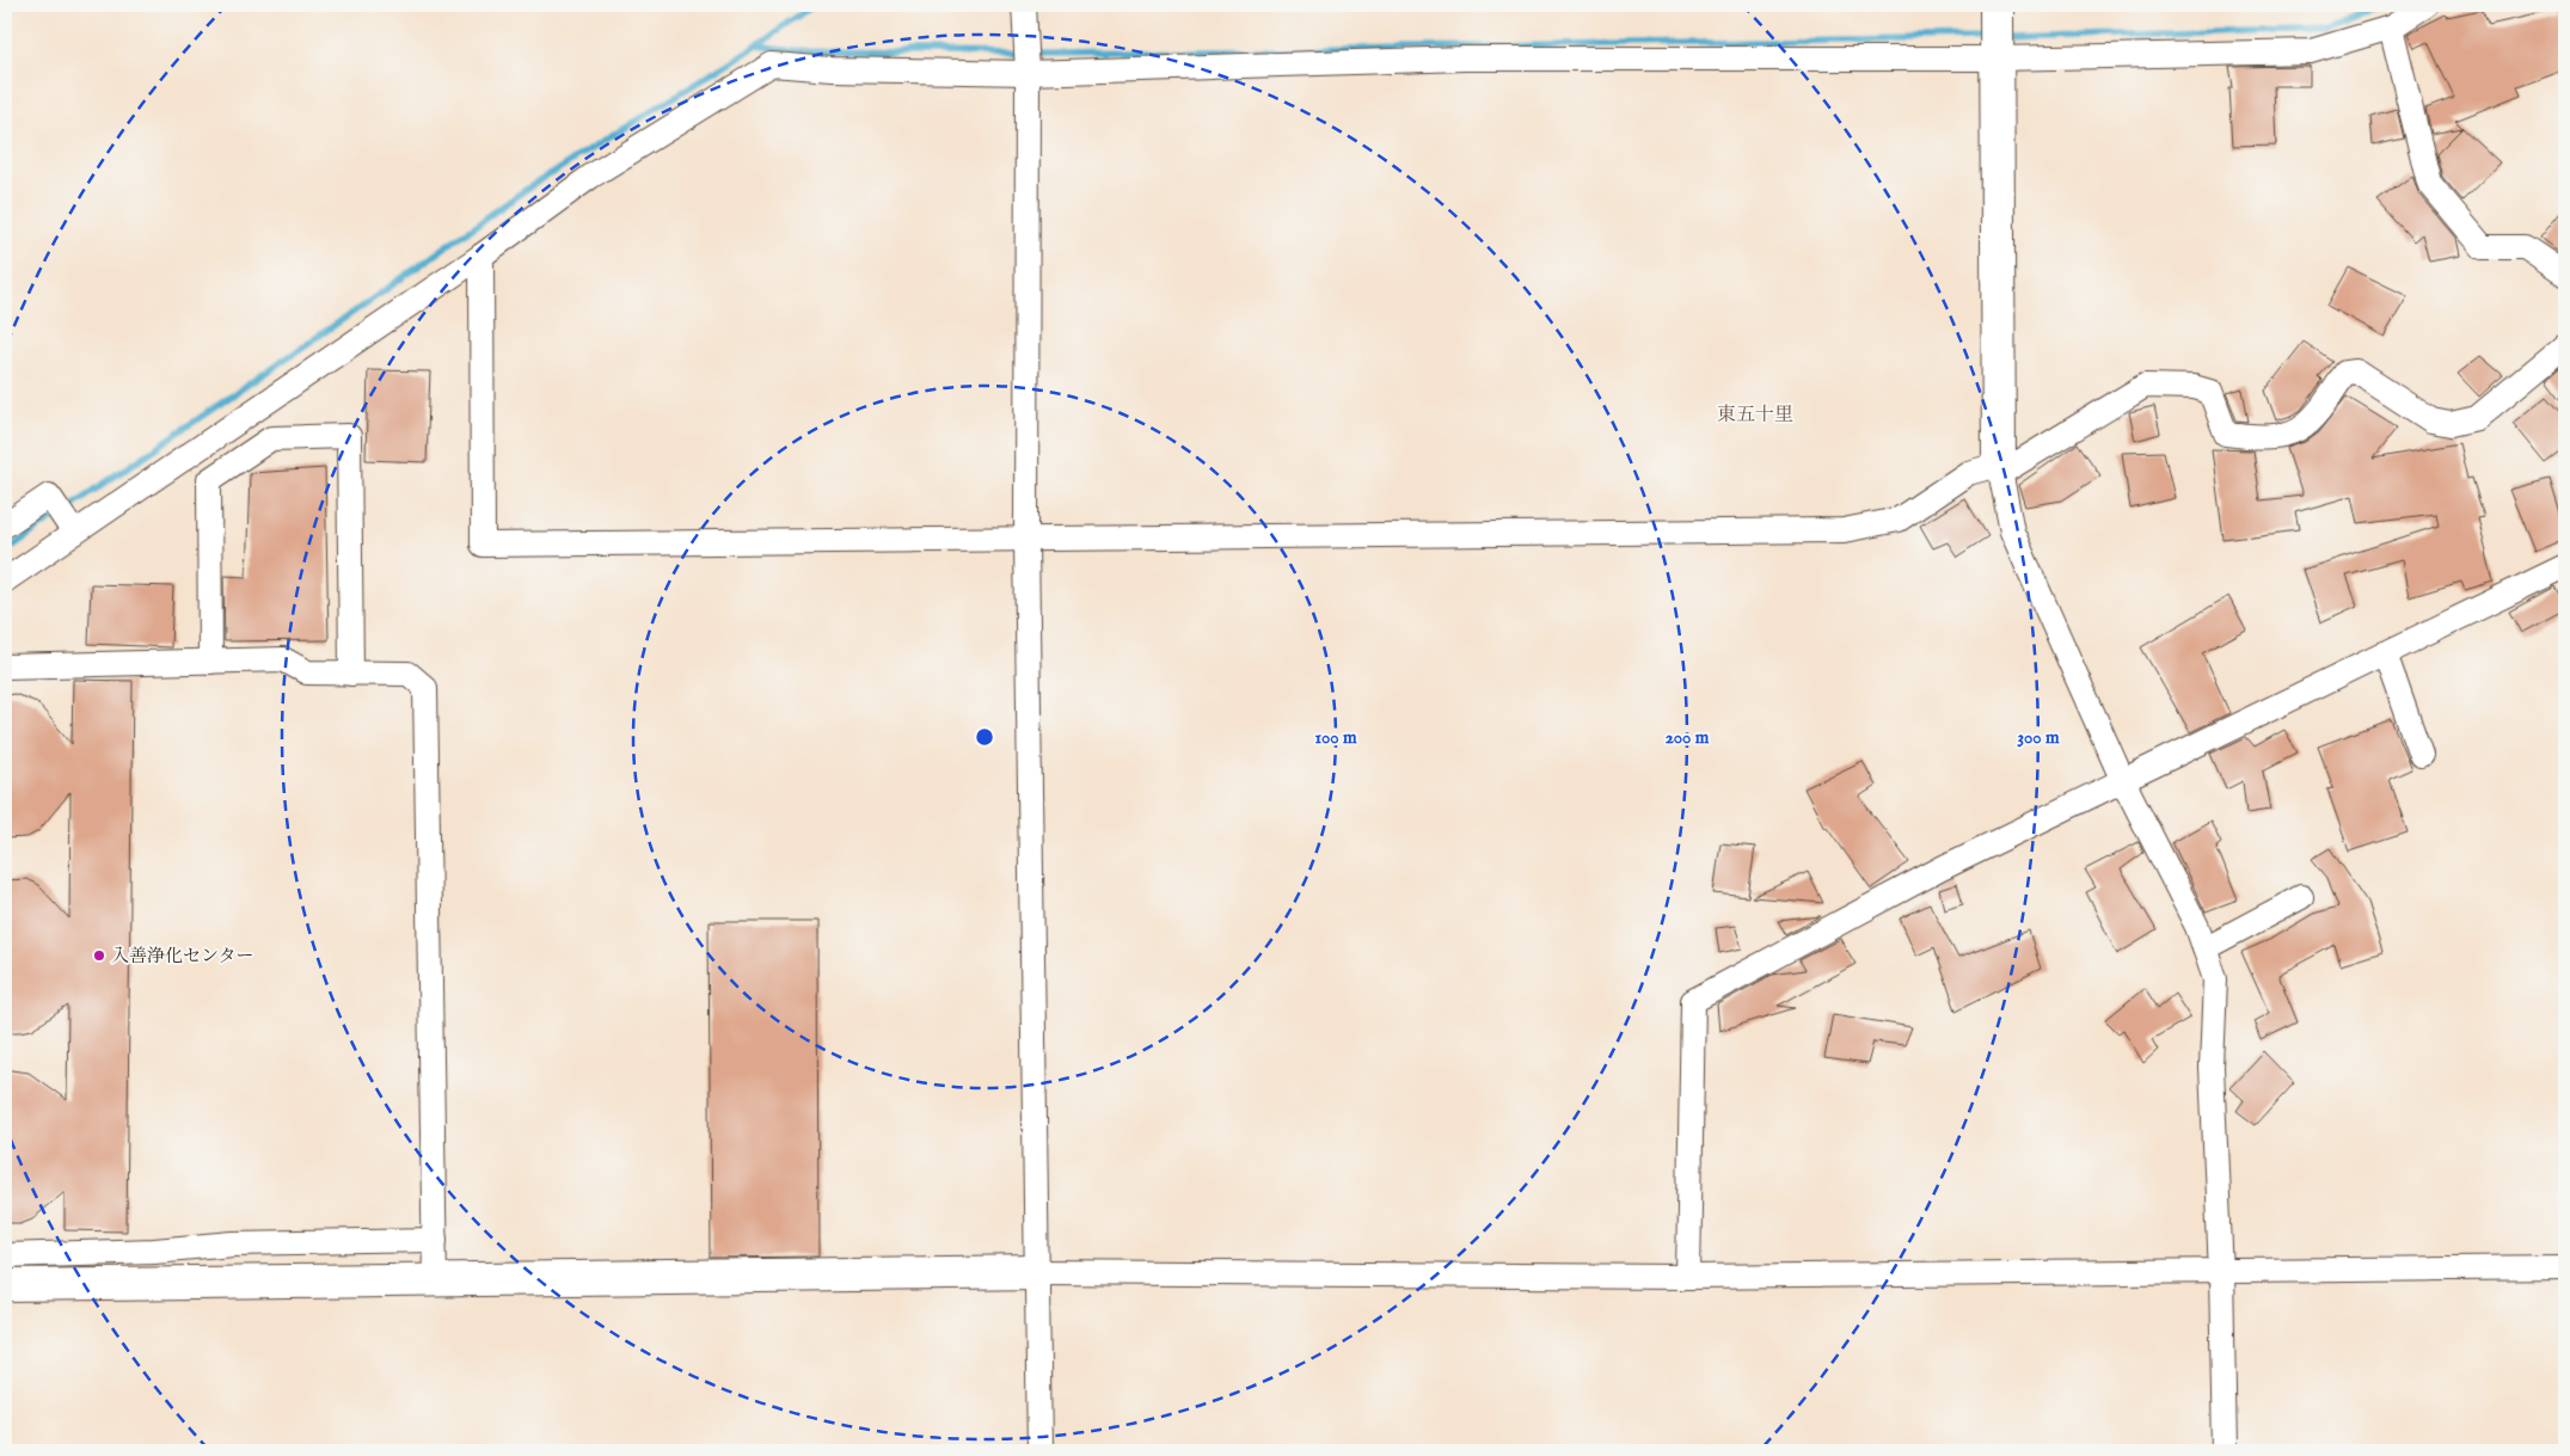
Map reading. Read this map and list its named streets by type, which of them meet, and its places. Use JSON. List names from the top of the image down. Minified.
{"districts":["東五十里"],"places":["入善浄化センター"],"rings":["100 m","200 m","300 m"]}
